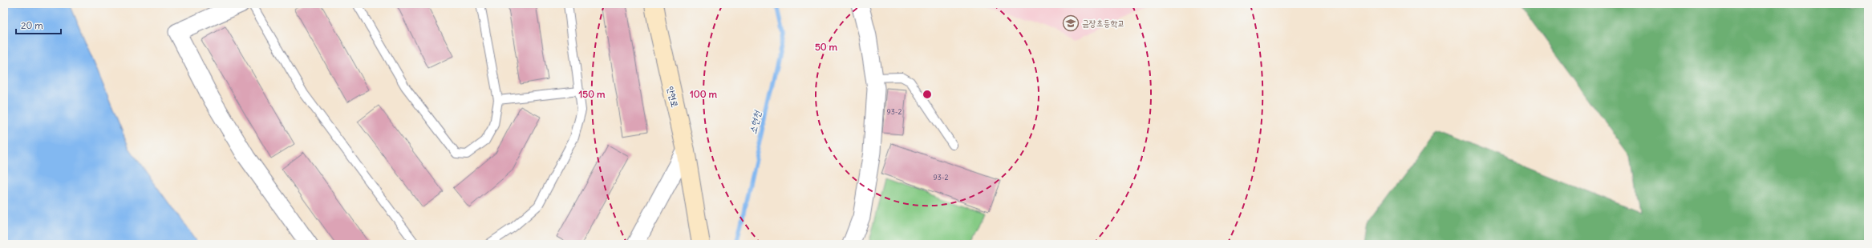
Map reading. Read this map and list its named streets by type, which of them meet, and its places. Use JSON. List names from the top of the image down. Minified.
{"streets":{"street":["안현로"]},"water":["소현천"],"places":{"school or university":["금장초등학교"]},"house_numbers":["93-2","93-2"],"scale_bar":"20 m","rings":["50 m","100 m","150 m"]}
